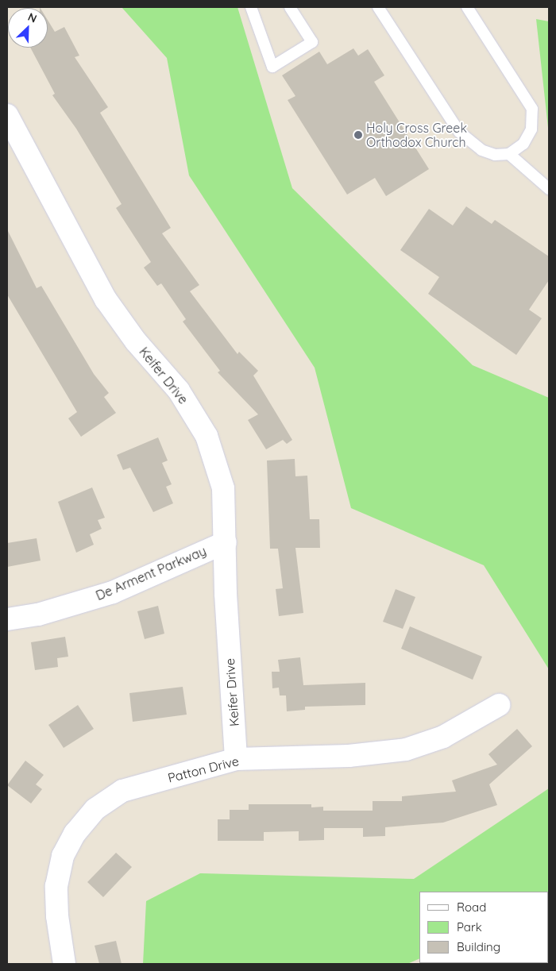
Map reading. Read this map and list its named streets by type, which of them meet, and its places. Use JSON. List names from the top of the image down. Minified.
{"streets":{"street":["Keifer Drive","De Arment Parkway","Patton Drive"]},"crossings":[["Keifer Drive","De Arment Parkway"],["Keifer Drive","Patton Drive"]],"places":["Holy Cross Greek Orthodox Church"],"legend":["Road","Park","Building"],"north":"top right"}
